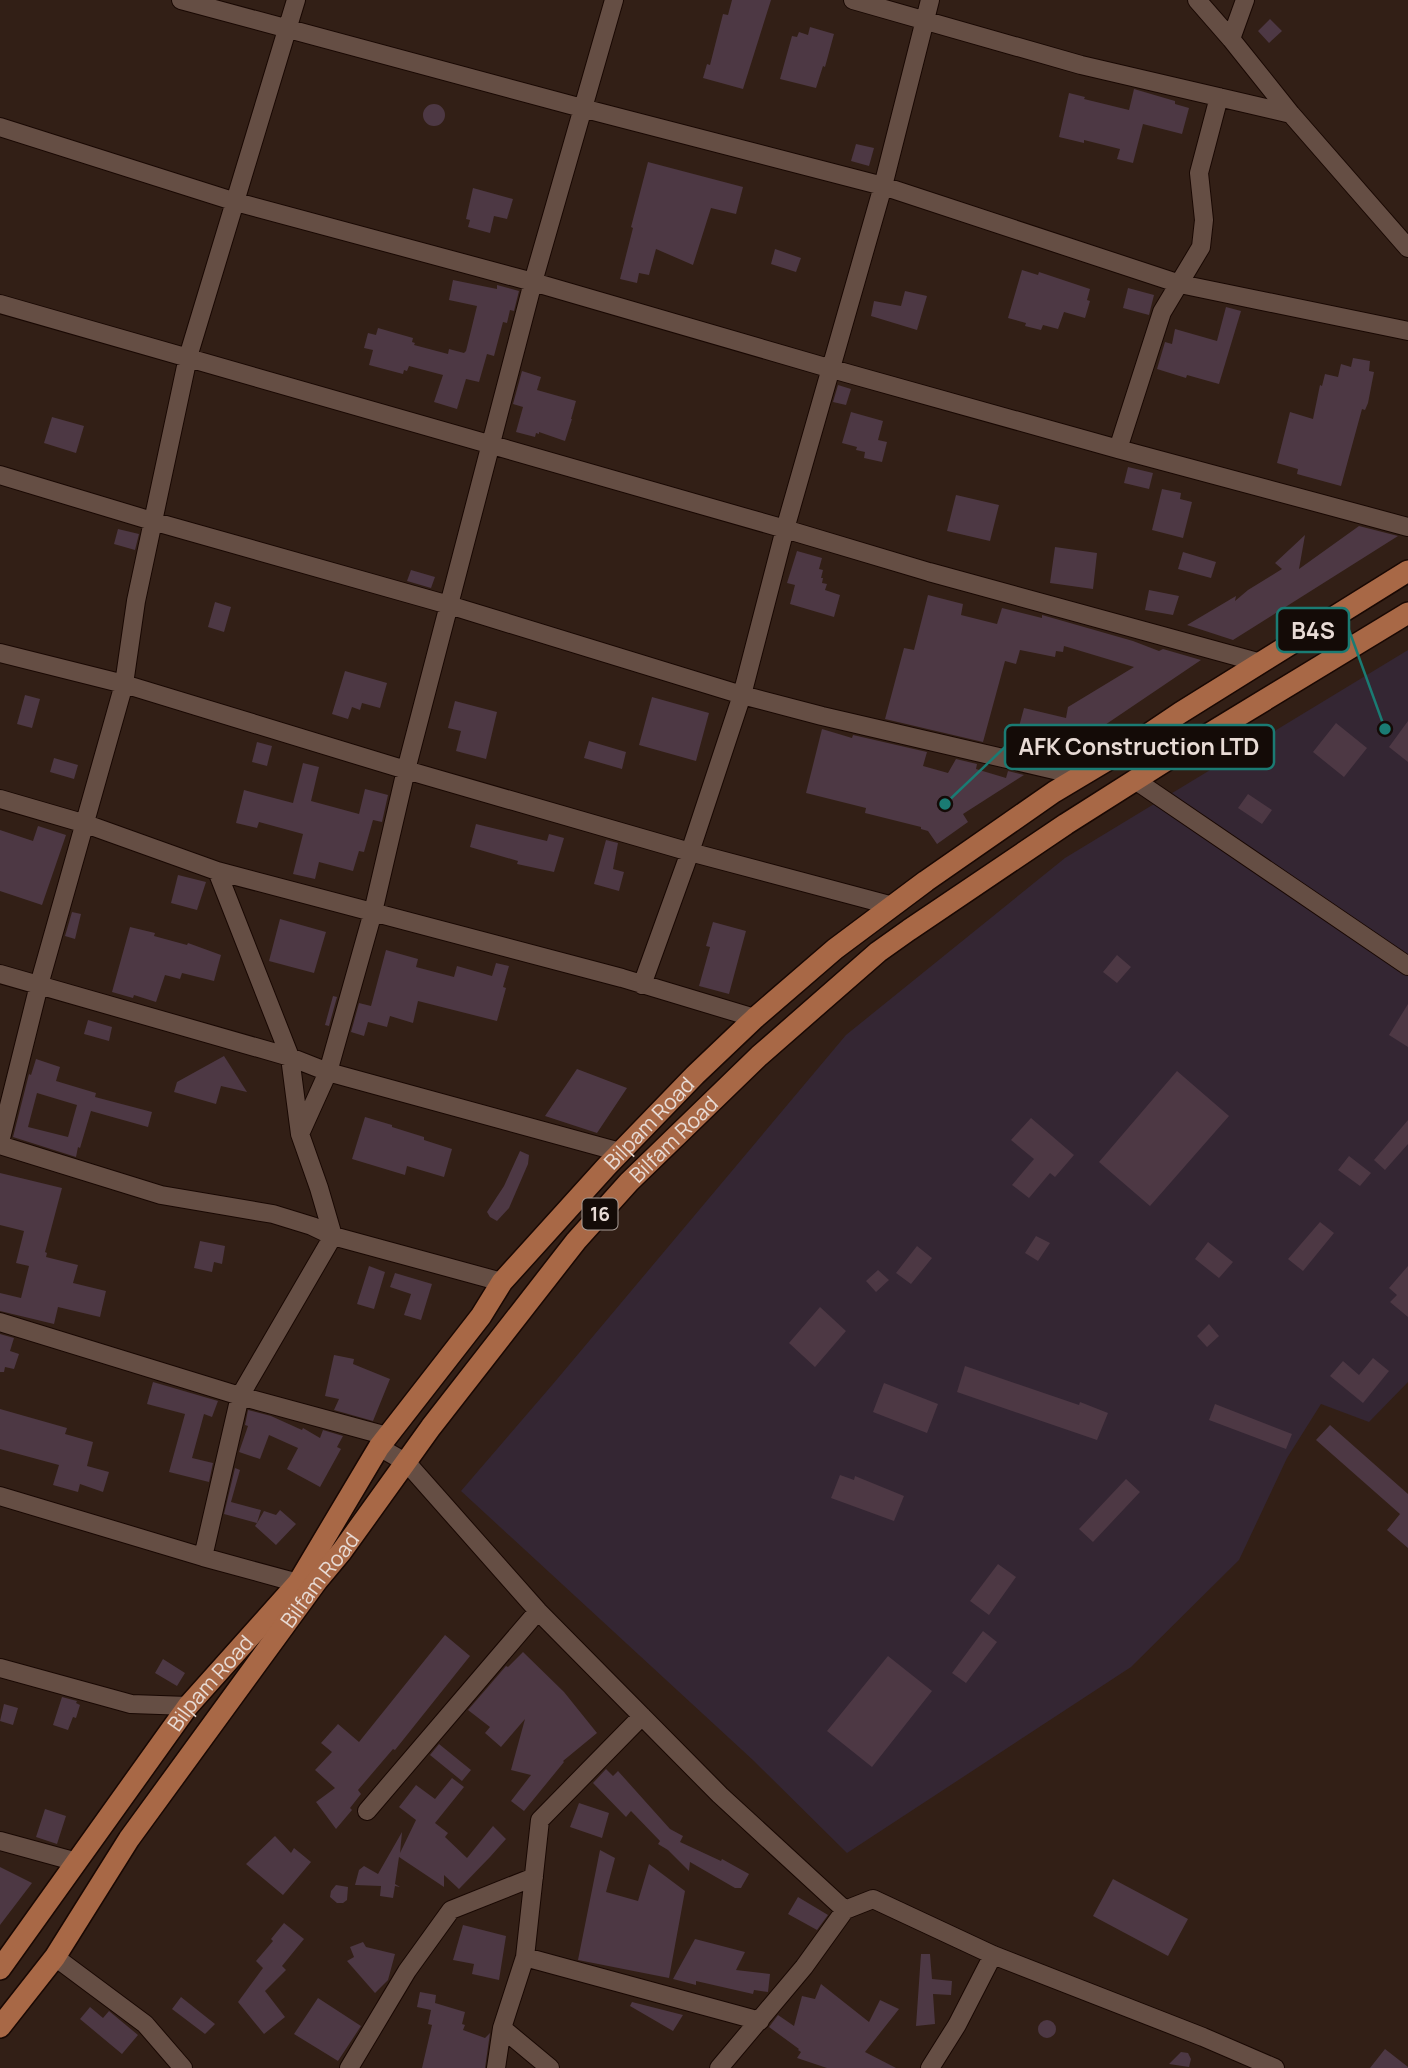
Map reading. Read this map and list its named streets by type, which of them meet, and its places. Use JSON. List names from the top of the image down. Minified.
{"streets":{"main road":["Bilpam Road","Bilfam Road","16"]},"crossings":[["Bilpam Road","Bilfam Road"]],"places":["B4S","AFK Construction LTD"]}
